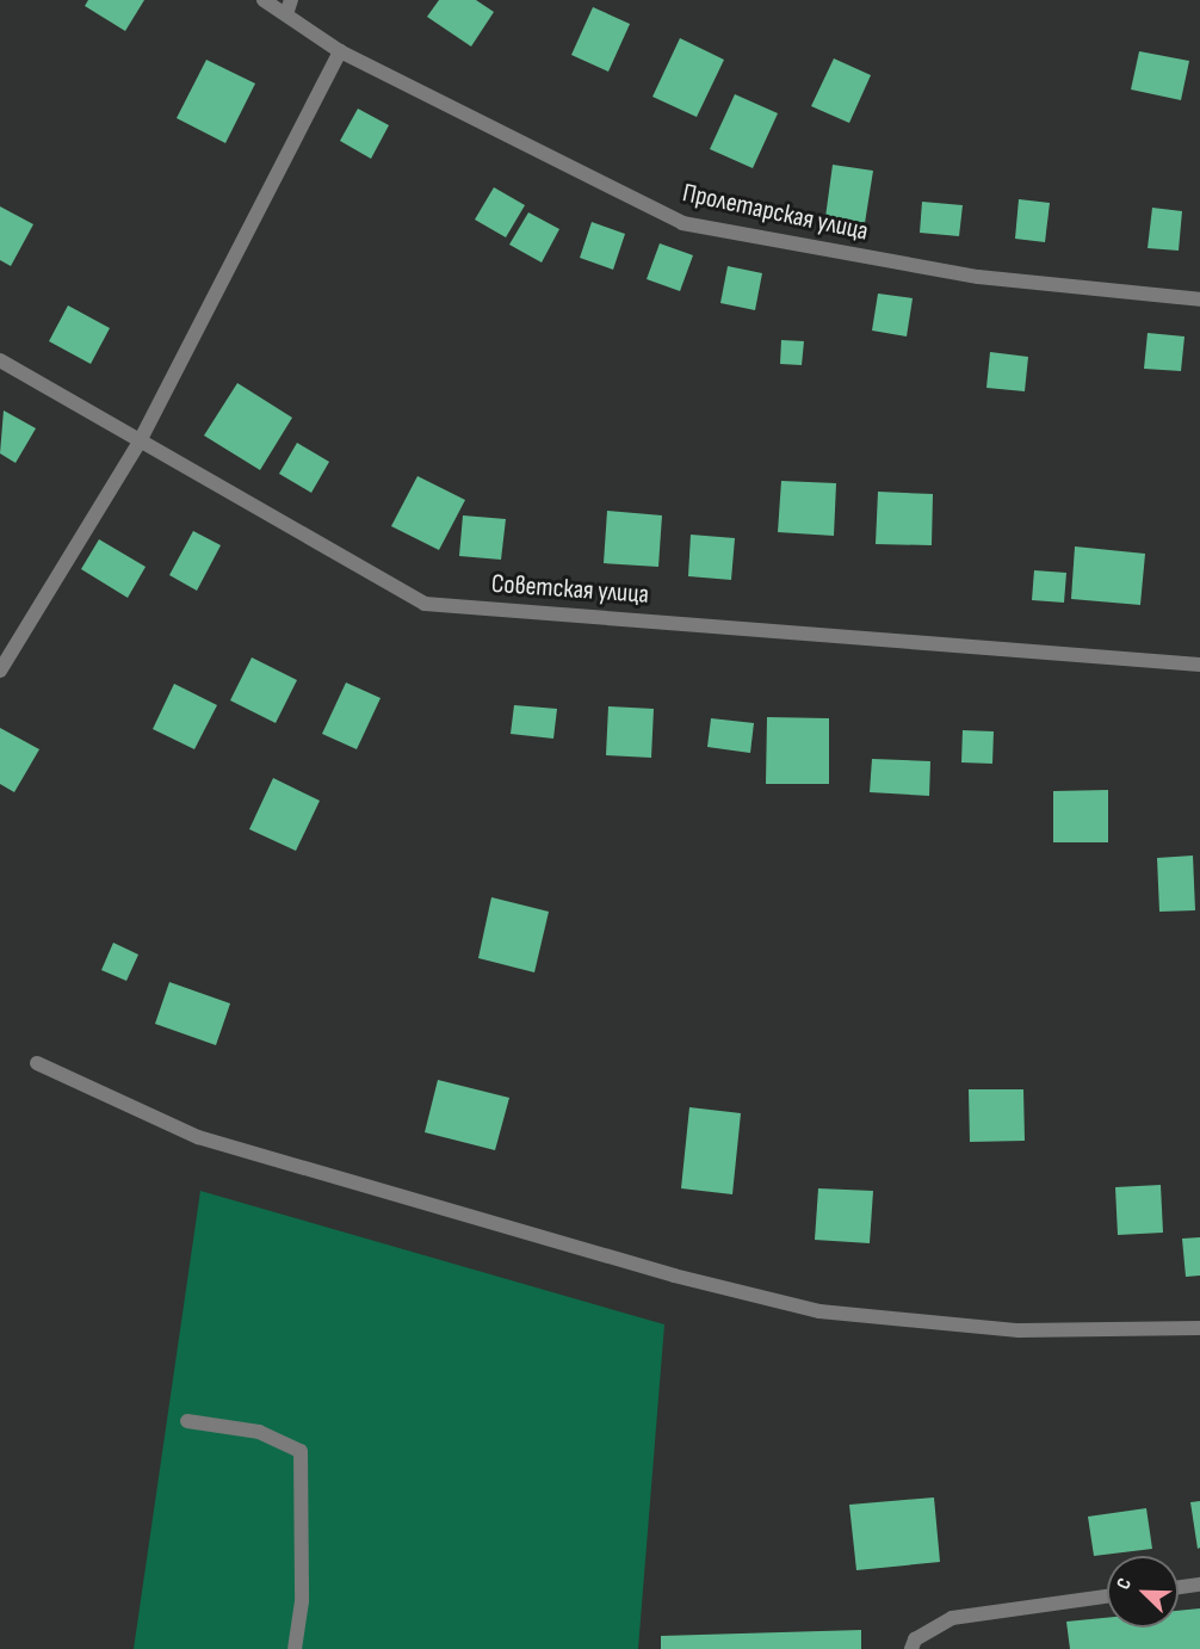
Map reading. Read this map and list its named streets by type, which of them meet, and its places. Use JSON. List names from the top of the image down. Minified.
{"streets":{"street":["Пролетарская улица","Советская улица"]},"north":"top left"}
